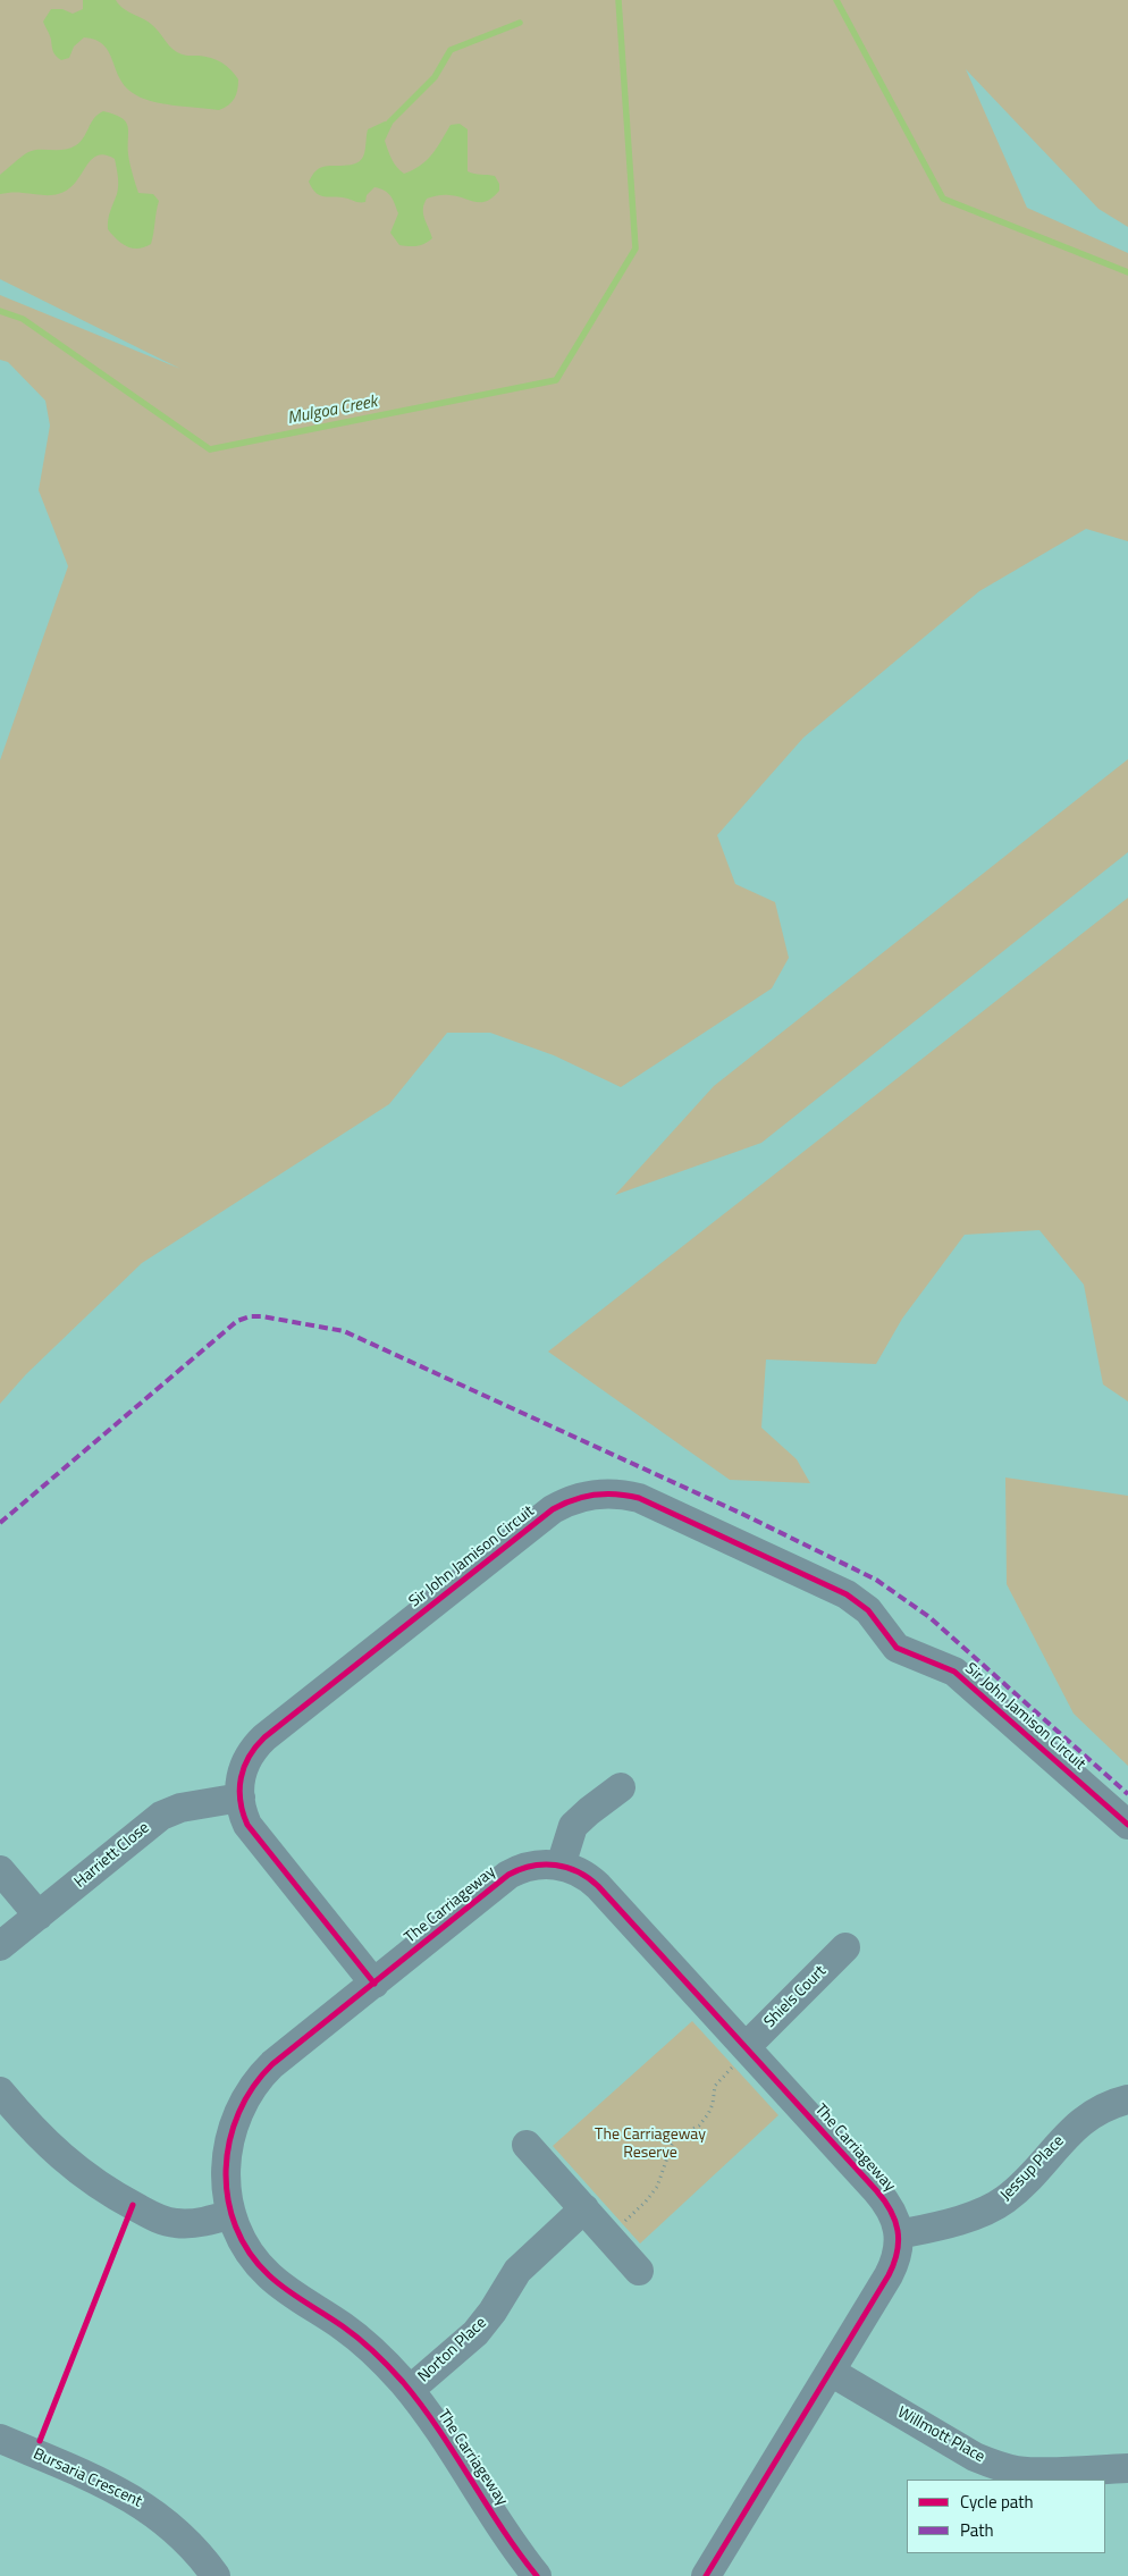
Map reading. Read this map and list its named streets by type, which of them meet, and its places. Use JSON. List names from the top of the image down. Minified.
{"streets":{"street":["Sir John Jamison Circuit","Harriett Close","The Carriageway","Shiels Court","Jessup Place","Norton Place","Willmott Place","Bursaria Crescent"]},"crossings":[["Sir John Jamison Circuit","Harriett Close"],["Sir John Jamison Circuit","The Carriageway"],["The Carriageway","Shiels Court"],["The Carriageway","Jessup Place"],["The Carriageway","Norton Place"],["The Carriageway","Willmott Place"]],"water":["Mulgoa Creek"],"parks":["The Carriageway Reserve"],"legend":["Cycle path","Path"]}
